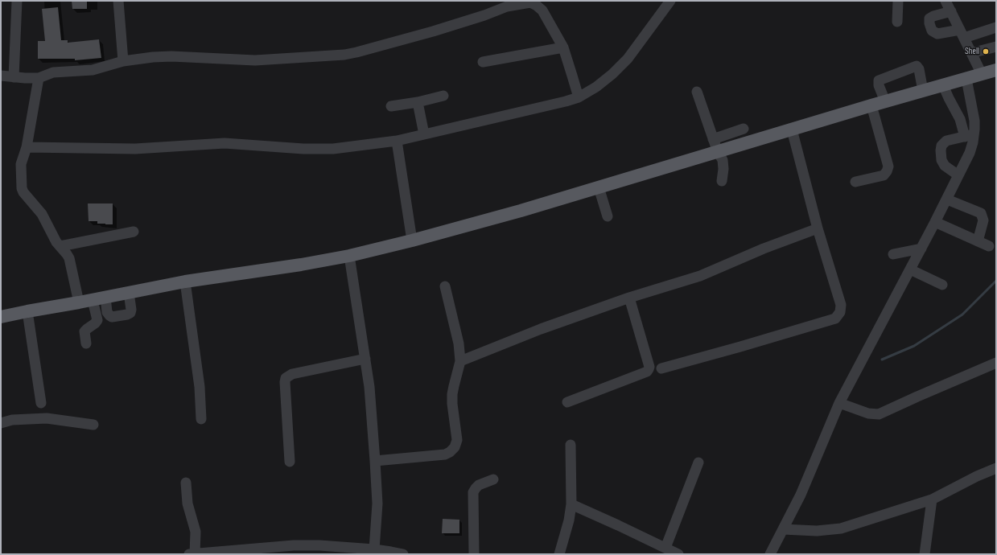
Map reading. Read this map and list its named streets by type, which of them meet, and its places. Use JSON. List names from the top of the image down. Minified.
{"places":["Shell"]}
